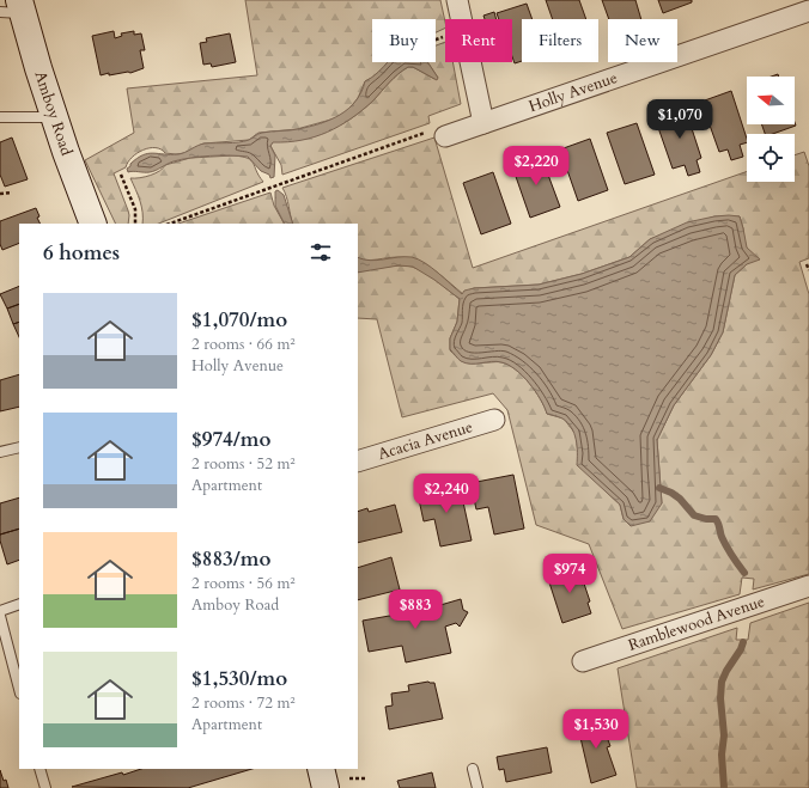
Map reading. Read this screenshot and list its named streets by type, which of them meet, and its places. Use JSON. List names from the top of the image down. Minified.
{"streets":{"main road":["Amboy Road"],"street":["Holly Avenue","Acacia Avenue","Ramblewood Avenue"]},"north":"left","page":{"chip":["Buy","Rent","Filters","New"],"price":["$1,070","$2,220","$2,240","$974","$883","$1,530"],"heading":"6 homes","list":[{"name":"$1,070/mo","note":"2 rooms · 66 m² · Holly Avenue"},{"name":"$974/mo","note":"2 rooms · 52 m² · Apartment"},{"name":"$883/mo","note":"2 rooms · 56 m² · Amboy Road"},{"name":"$1,530/mo","note":"2 rooms · 72 m² · Apartment"}]}}
